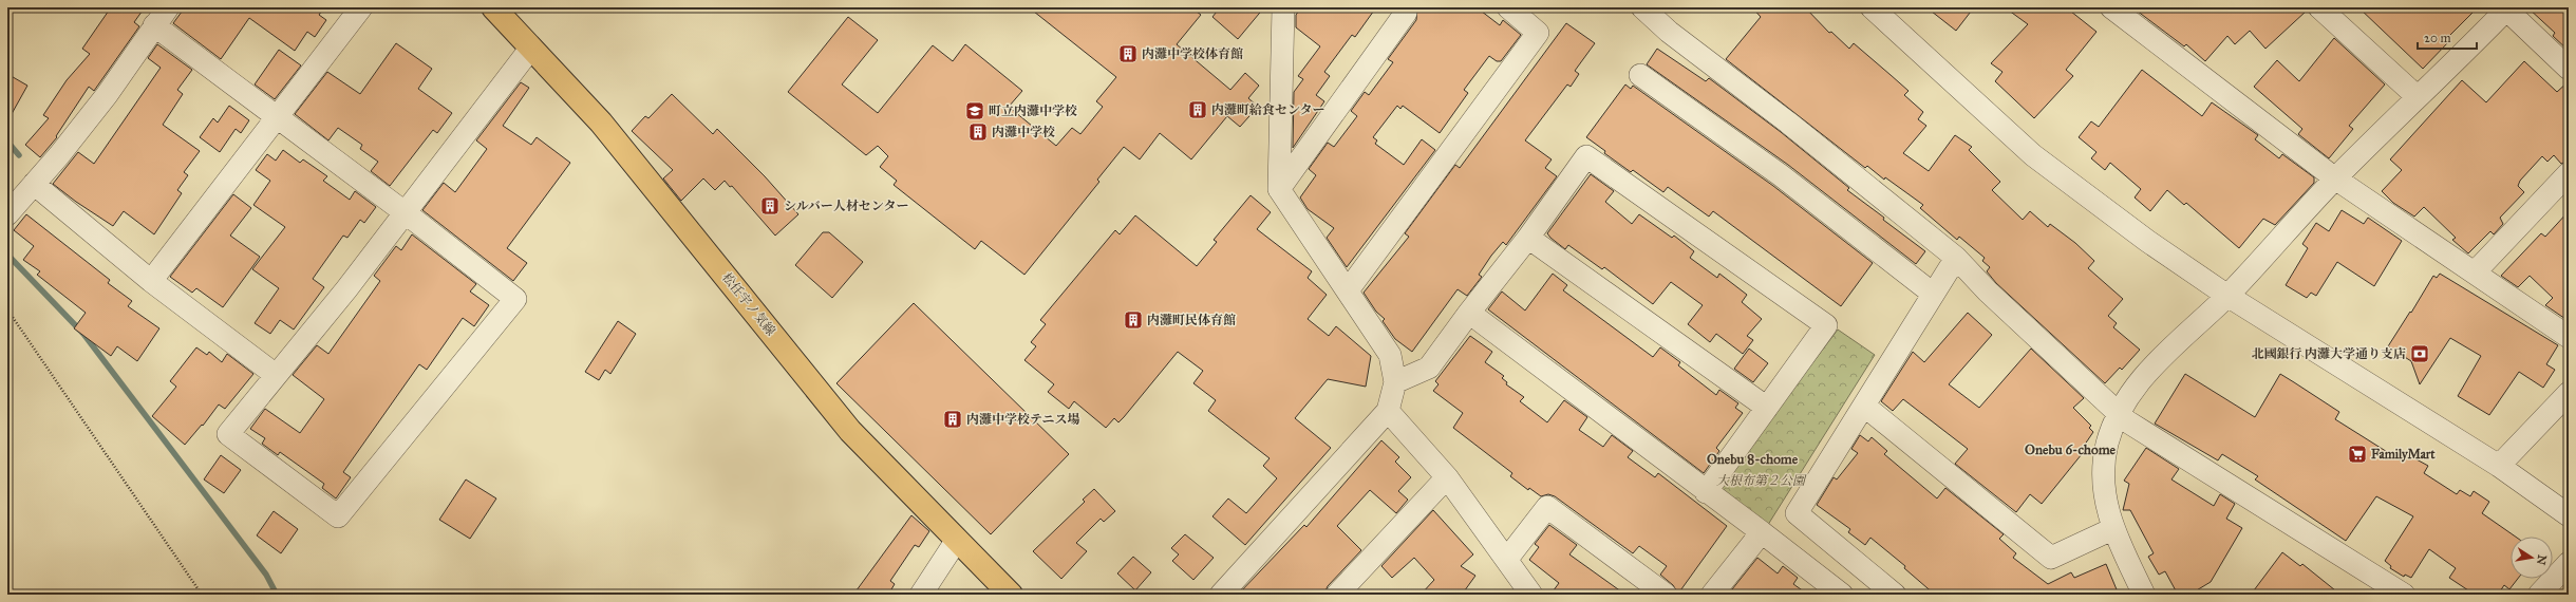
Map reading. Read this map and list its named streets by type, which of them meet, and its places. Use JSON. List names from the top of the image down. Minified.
{"streets":{"main road":["松任宇ノ気線"]},"districts":["Onebu 6-chome","Onebu 8-chome"],"parks":["大根布第２公園"],"places":{"building":["内灘中学校体育館","内灘町給食センター","内灘中学校","シルバー人材センター","内灘町民体育館","内灘中学校テニス場"],"school or university":["町立内灘中学校"],"bank":["北國銀行 内灘大学通り支店"],"supermarket":["FamilyMart"]},"scale_bar":"20 m","north":"right"}
